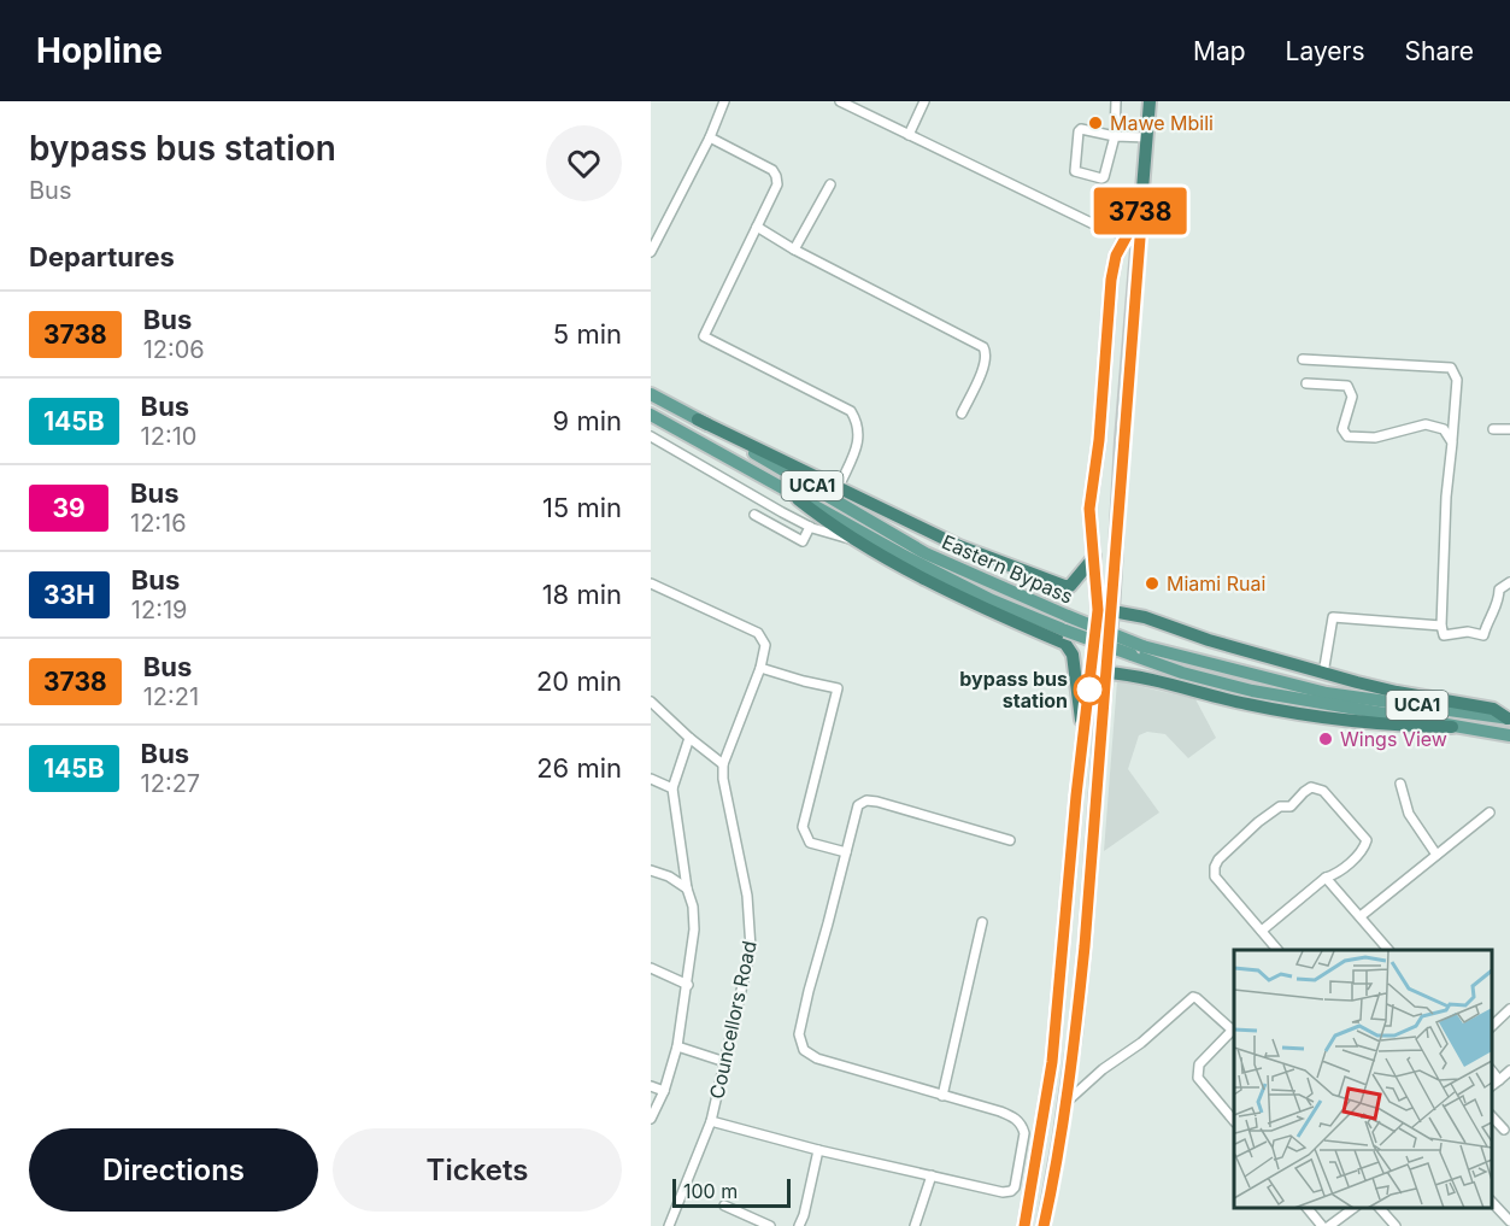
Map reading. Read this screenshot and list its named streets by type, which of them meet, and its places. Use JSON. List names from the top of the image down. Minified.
{"streets":{"main road":["UCA1","Eastern Bypass"],"street":["Councellors Road"]},"places":["Mawe Mbili","Miami Ruai","bypass bus station","Wings View"],"lines":["bus line 3738"],"scale_bar":"100 m","page":{"header":"Hopline","nav":["Map","Layers","Share"],"heading":[["bypass bus station","Bus"],"Departures"],"on_map":"3738","list":[{"mark":"3738","name":"Bus","note":"12:06","value":"5 min"},{"mark":"145B","name":"Bus","note":"12:10","value":"9 min"},{"mark":"39","name":"Bus","note":"12:16","value":"15 min"},{"mark":"33H","name":"Bus","note":"12:19","value":"18 min"},{"mark":"3738","name":"Bus","note":"12:21","value":"20 min"},{"mark":"145B","name":"Bus","note":"12:27","value":"26 min"}],"buttons":["Directions","Tickets"],"scale":"100 m"}}
